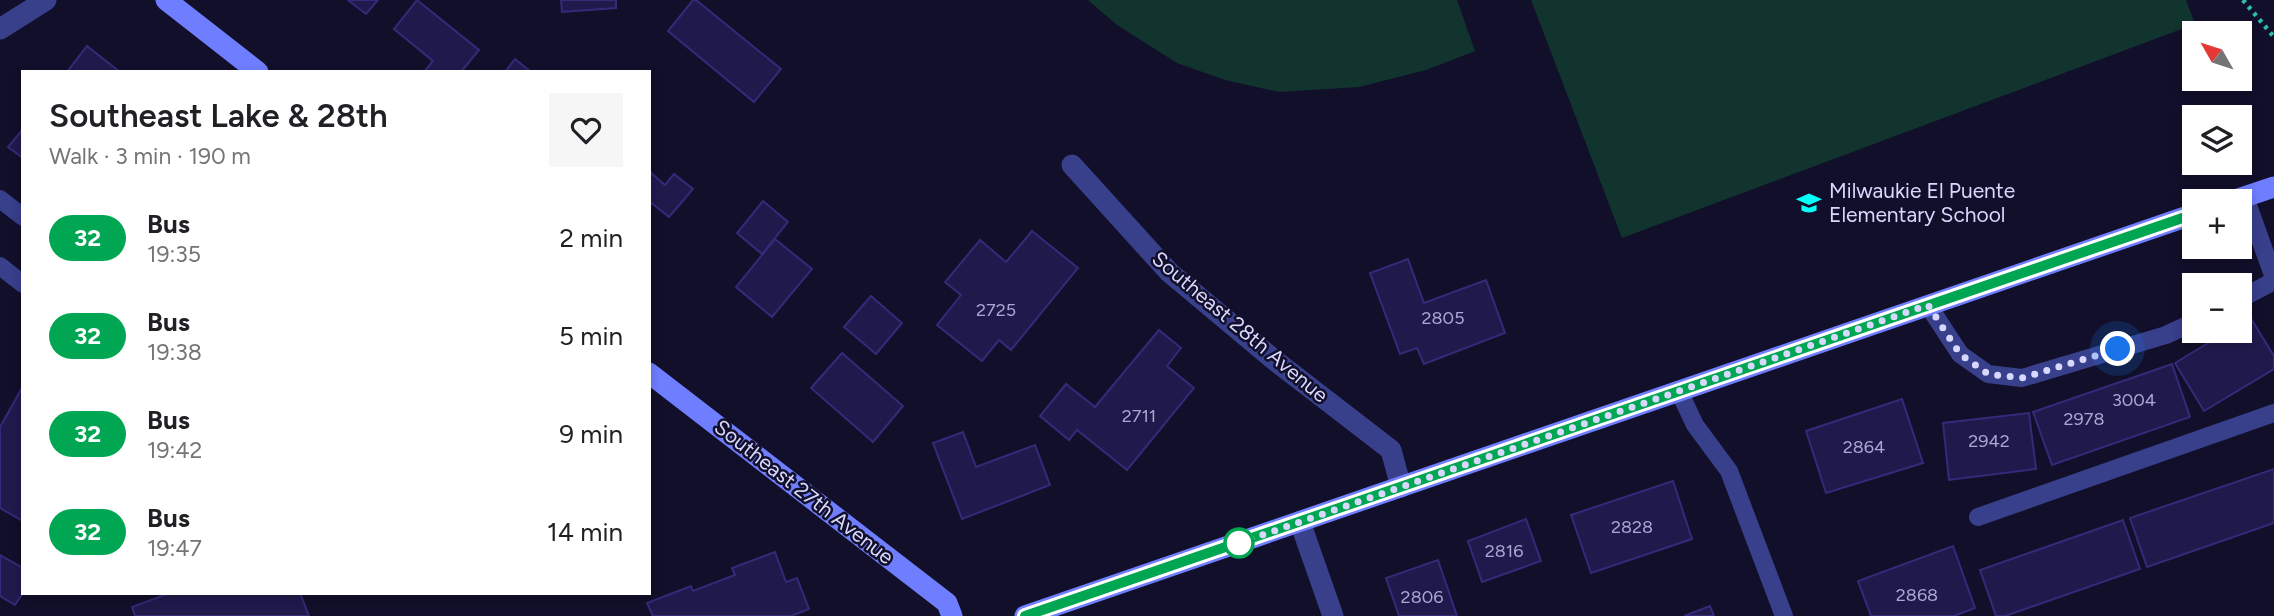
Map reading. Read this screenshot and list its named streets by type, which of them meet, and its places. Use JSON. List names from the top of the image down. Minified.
{"streets":{"street":["Southeast 28th Avenue","Southeast 27th Avenue"]},"places":{"school or university":["Milwaukie El Puente Elementary School"]},"lines":["bus line 32"],"house_numbers":["2725","2805","3004","2711","2978","2942","2864","2828","2816","2868","2806"],"north":"top left","page":{"map_buttons":["+","−"],"heading":["Southeast Lake & 28th","Walk · 3 min · 190 m"],"list":[{"mark":"32","name":"Bus","note":"19:35","value":"2 min"},{"mark":"32","name":"Bus","note":"19:38","value":"5 min"},{"mark":"32","name":"Bus","note":"19:42","value":"9 min"},{"mark":"32","name":"Bus","note":"19:47","value":"14 min"}]}}
